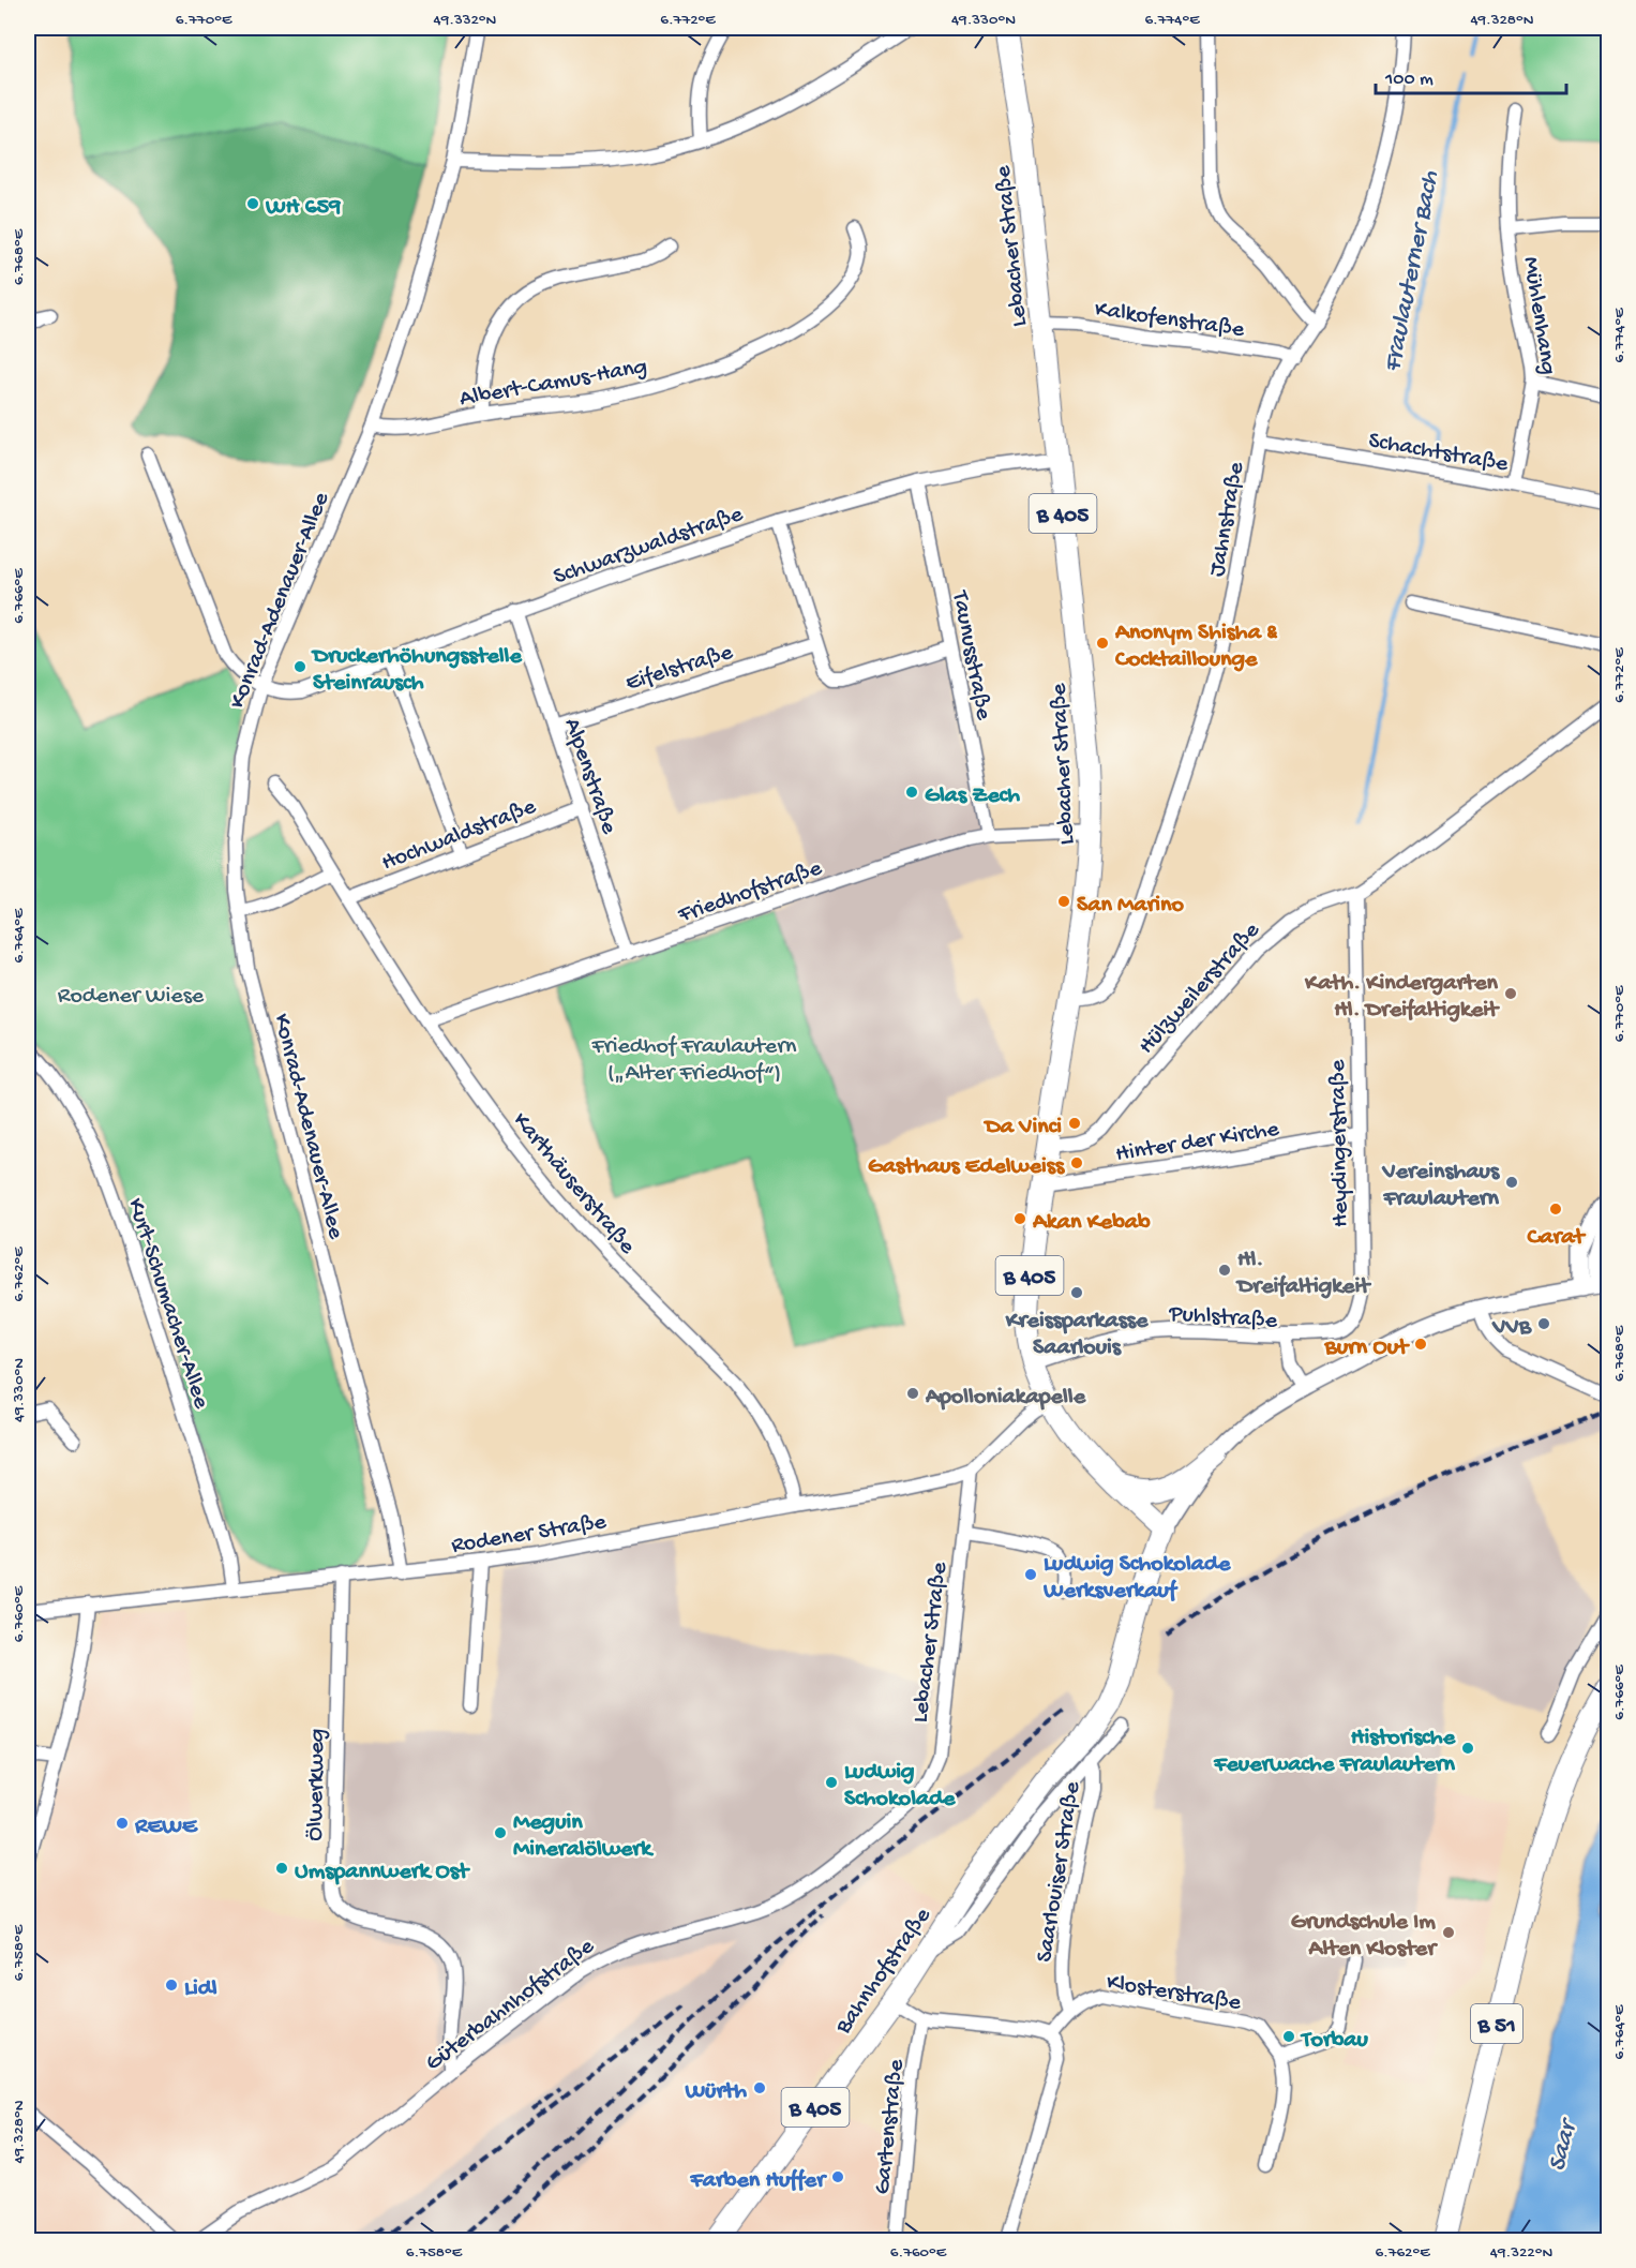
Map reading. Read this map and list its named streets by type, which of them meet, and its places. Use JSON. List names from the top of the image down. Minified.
{"streets":{"main road":["Lebacher Straße","B 405","Bahnhofstraße","B 51"],"street":["Mühlenhang","Kalkofenstraße","Albert-Camus-Hang","Schachtstraße","Jahnstraße","Schwarzwaldstraße","Konrad-Adenauer-Allee","Taunusstraße","Eifelstraße","Alpenstraße","Hochwaldstraße","Friedhofstraße","Hülzweilerstraße","Hinter der Kirche","Heydingerstraße","Karthäuserstraße","Kurt-Schumacher-Allee","Puhlstraße","Rodener Straße","Ölwerkweg","Saarlouiser Straße","Klosterstraße","Güterbahnhofstraße","Gartenstraße"]},"crossings":[["Lebacher Straße","Kalkofenstraße"],["Lebacher Straße","B 405"],["Lebacher Straße","Jahnstraße"],["Lebacher Straße","Schwarzwaldstraße"],["Lebacher Straße","Friedhofstraße"],["Lebacher Straße","Hülzweilerstraße"],["Lebacher Straße","Hinter der Kirche"],["Lebacher Straße","Puhlstraße"],["Lebacher Straße","Rodener Straße"],["Lebacher Straße","Güterbahnhofstraße"],["Mühlenhang","Schachtstraße"],["Kalkofenstraße","Jahnstraße"],["Albert-Camus-Hang","Konrad-Adenauer-Allee"],["Schachtstraße","Jahnstraße"],["B 405","Bahnhofstraße"],["Schwarzwaldstraße","Konrad-Adenauer-Allee"],["Schwarzwaldstraße","Taunusstraße"],["Schwarzwaldstraße","Alpenstraße"],["Konrad-Adenauer-Allee","Rodener Straße"],["Taunusstraße","Friedhofstraße"],["Eifelstraße","Alpenstraße"],["Alpenstraße","Hochwaldstraße"],["Alpenstraße","Friedhofstraße"],["Hochwaldstraße","Karthäuserstraße"],["Friedhofstraße","Karthäuserstraße"],["Hülzweilerstraße","Heydingerstraße"],["Hinter der Kirche","Heydingerstraße"],["Heydingerstraße","Puhlstraße"],["Karthäuserstraße","Rodener Straße"],["Kurt-Schumacher-Allee","Rodener Straße"],["Rodener Straße","Ölwerkweg"],["Ölwerkweg","Güterbahnhofstraße"],["Saarlouiser Straße","Bahnhofstraße"],["Saarlouiser Straße","Klosterstraße"]],"water":["Fraulauterner Bach","Saar"],"parks":["Rodener Wiese","Friedhof Fraulautern („Alter Friedhof“)"],"places":["WH 659","Anonym Shisha & Cocktaillounge","Druckerhöhungsstelle Steinrausch","Glas Zech","San Marino","Kath. Kindergarten Hl. Dreifaltigkeit","Da Vinci","Gasthaus Edelweiss","Vereinshaus Fraulautern","Carat","Akan Kebab","Hl. Dreifaltigkeit","Kreissparkasse Saarlouis","VVB","Burn Out","Apolloniakapelle","Ludwig Schokolade Werksverkauf","Historische Feuerwache Fraulautern","Ludwig Schokolade","REWE","Meguin Mineralölwerk","Umspannwerk Ost","Grundschule Im Alten Kloster","Lidl","Torbau","Würth","Farben Huffer"],"scale_bar":"100 m","coordinates":["6.770°E","49.332°N","6.772°E","49.330°N","6.774°E","49.328°N","6.768°E","6.766°E","6.764°E","6.762°E","6.760°E","6.758°E","49.322°N"]}
